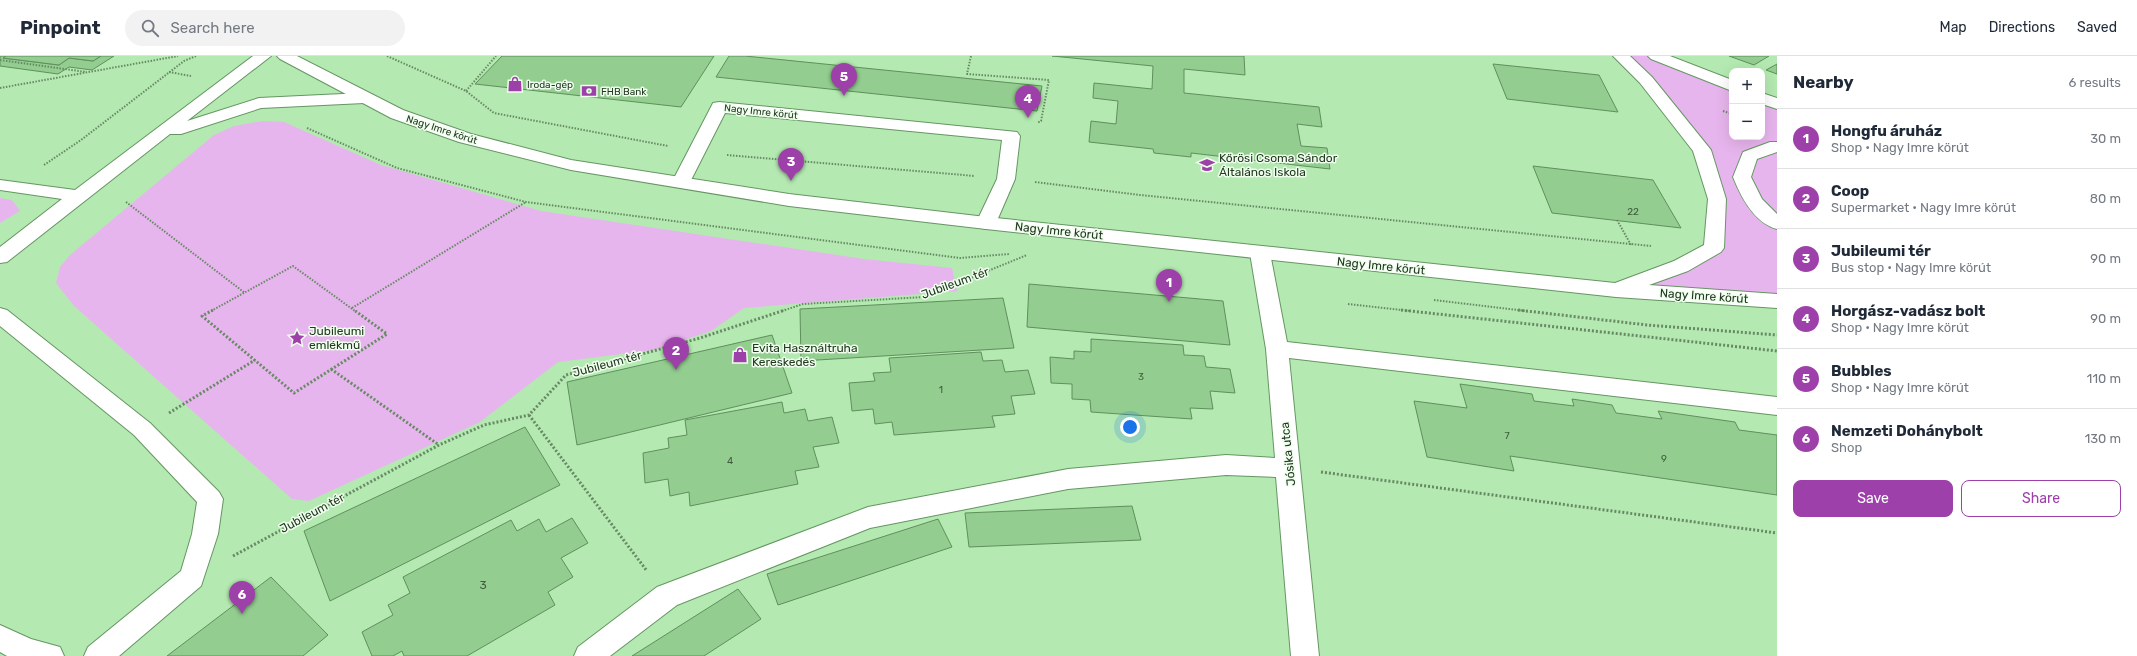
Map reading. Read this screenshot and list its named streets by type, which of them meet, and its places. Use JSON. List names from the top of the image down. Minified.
{"streets":{"street":["Nagy Imre körút","Jósika utca"],"path":["Jubileum tér"]},"crossings":[["Nagy Imre körút","Jósika utca"]],"places":{"shop":["Iroda-gép","Evita Használtruha Kereskedés"],"bank":["FHB Bank"],"school or university":["Kőrösi Csoma Sándor Általános Iskola"],"place":["Jubileumi emlékmű"]},"house_numbers":["22","3","1","7","9","4","3"],"page":{"header":"Pinpoint","search":"Search here","nav":["Map","Directions","Saved"],"heading":["Nearby","6 results"],"pins":["5","4","3","1","2","6"],"map_buttons":["+","−"],"list":[{"mark":"1","name":"Hongfu áruház","note":"Shop · Nagy Imre körút","value":"30 m"},{"mark":"2","name":"Coop","note":"Supermarket · Nagy Imre körút","value":"80 m"},{"mark":"3","name":"Jubileumi tér","note":"Bus stop · Nagy Imre körút","value":"90 m"},{"mark":"4","name":"Horgász-vadász bolt","note":"Shop · Nagy Imre körút","value":"90 m"},{"mark":"5","name":"Bubbles","note":"Shop · Nagy Imre körút","value":"110 m"},{"mark":"6","name":"Nemzeti Dohánybolt","note":"Shop","value":"130 m"}],"buttons":["Save","Share"]}}
